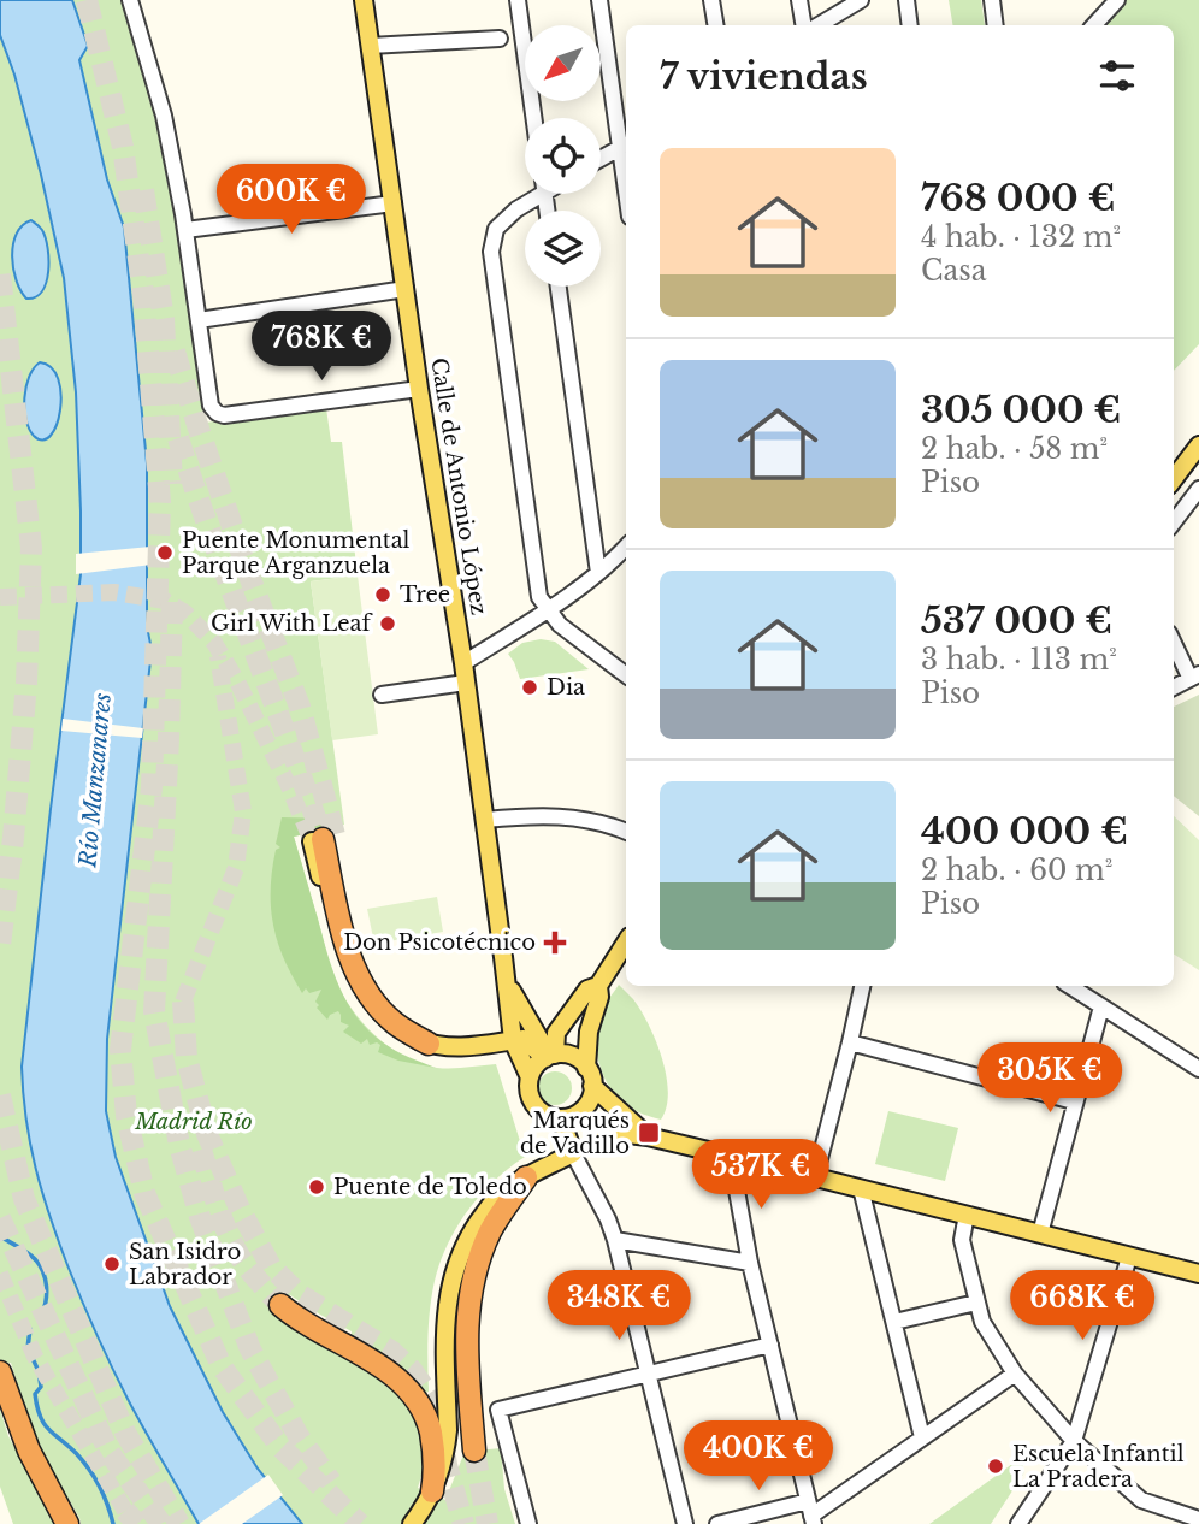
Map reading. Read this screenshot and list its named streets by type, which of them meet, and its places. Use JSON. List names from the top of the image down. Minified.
{"streets":{"main road":["Calle de Antonio López"]},"water":["Río Manzanares"],"parks":["Madrid Río"],"places":{"other":["Puente Monumental Parque Arganzuela","Tree","Girl With Leaf","Dia","Puente de Toledo","San Isidro Labrador","Escuela Infantil La Pradera"],"health":["Don Psicotécnico"],"transit":["Marqués de Vadillo"]},"north":"bottom left","page":{"heading":"7 viviendas","list":[{"name":"768 000 €","note":"4 hab. · 132 m² · Casa"},{"name":"305 000 €","note":"2 hab. · 58 m² · Piso"},{"name":"537 000 €","note":"3 hab. · 113 m² · Piso"},{"name":"400 000 €","note":"2 hab. · 60 m² · Piso"}],"price":["600K €","768K €","305K €","537K €","348K €","668K €","400K €"]}}
